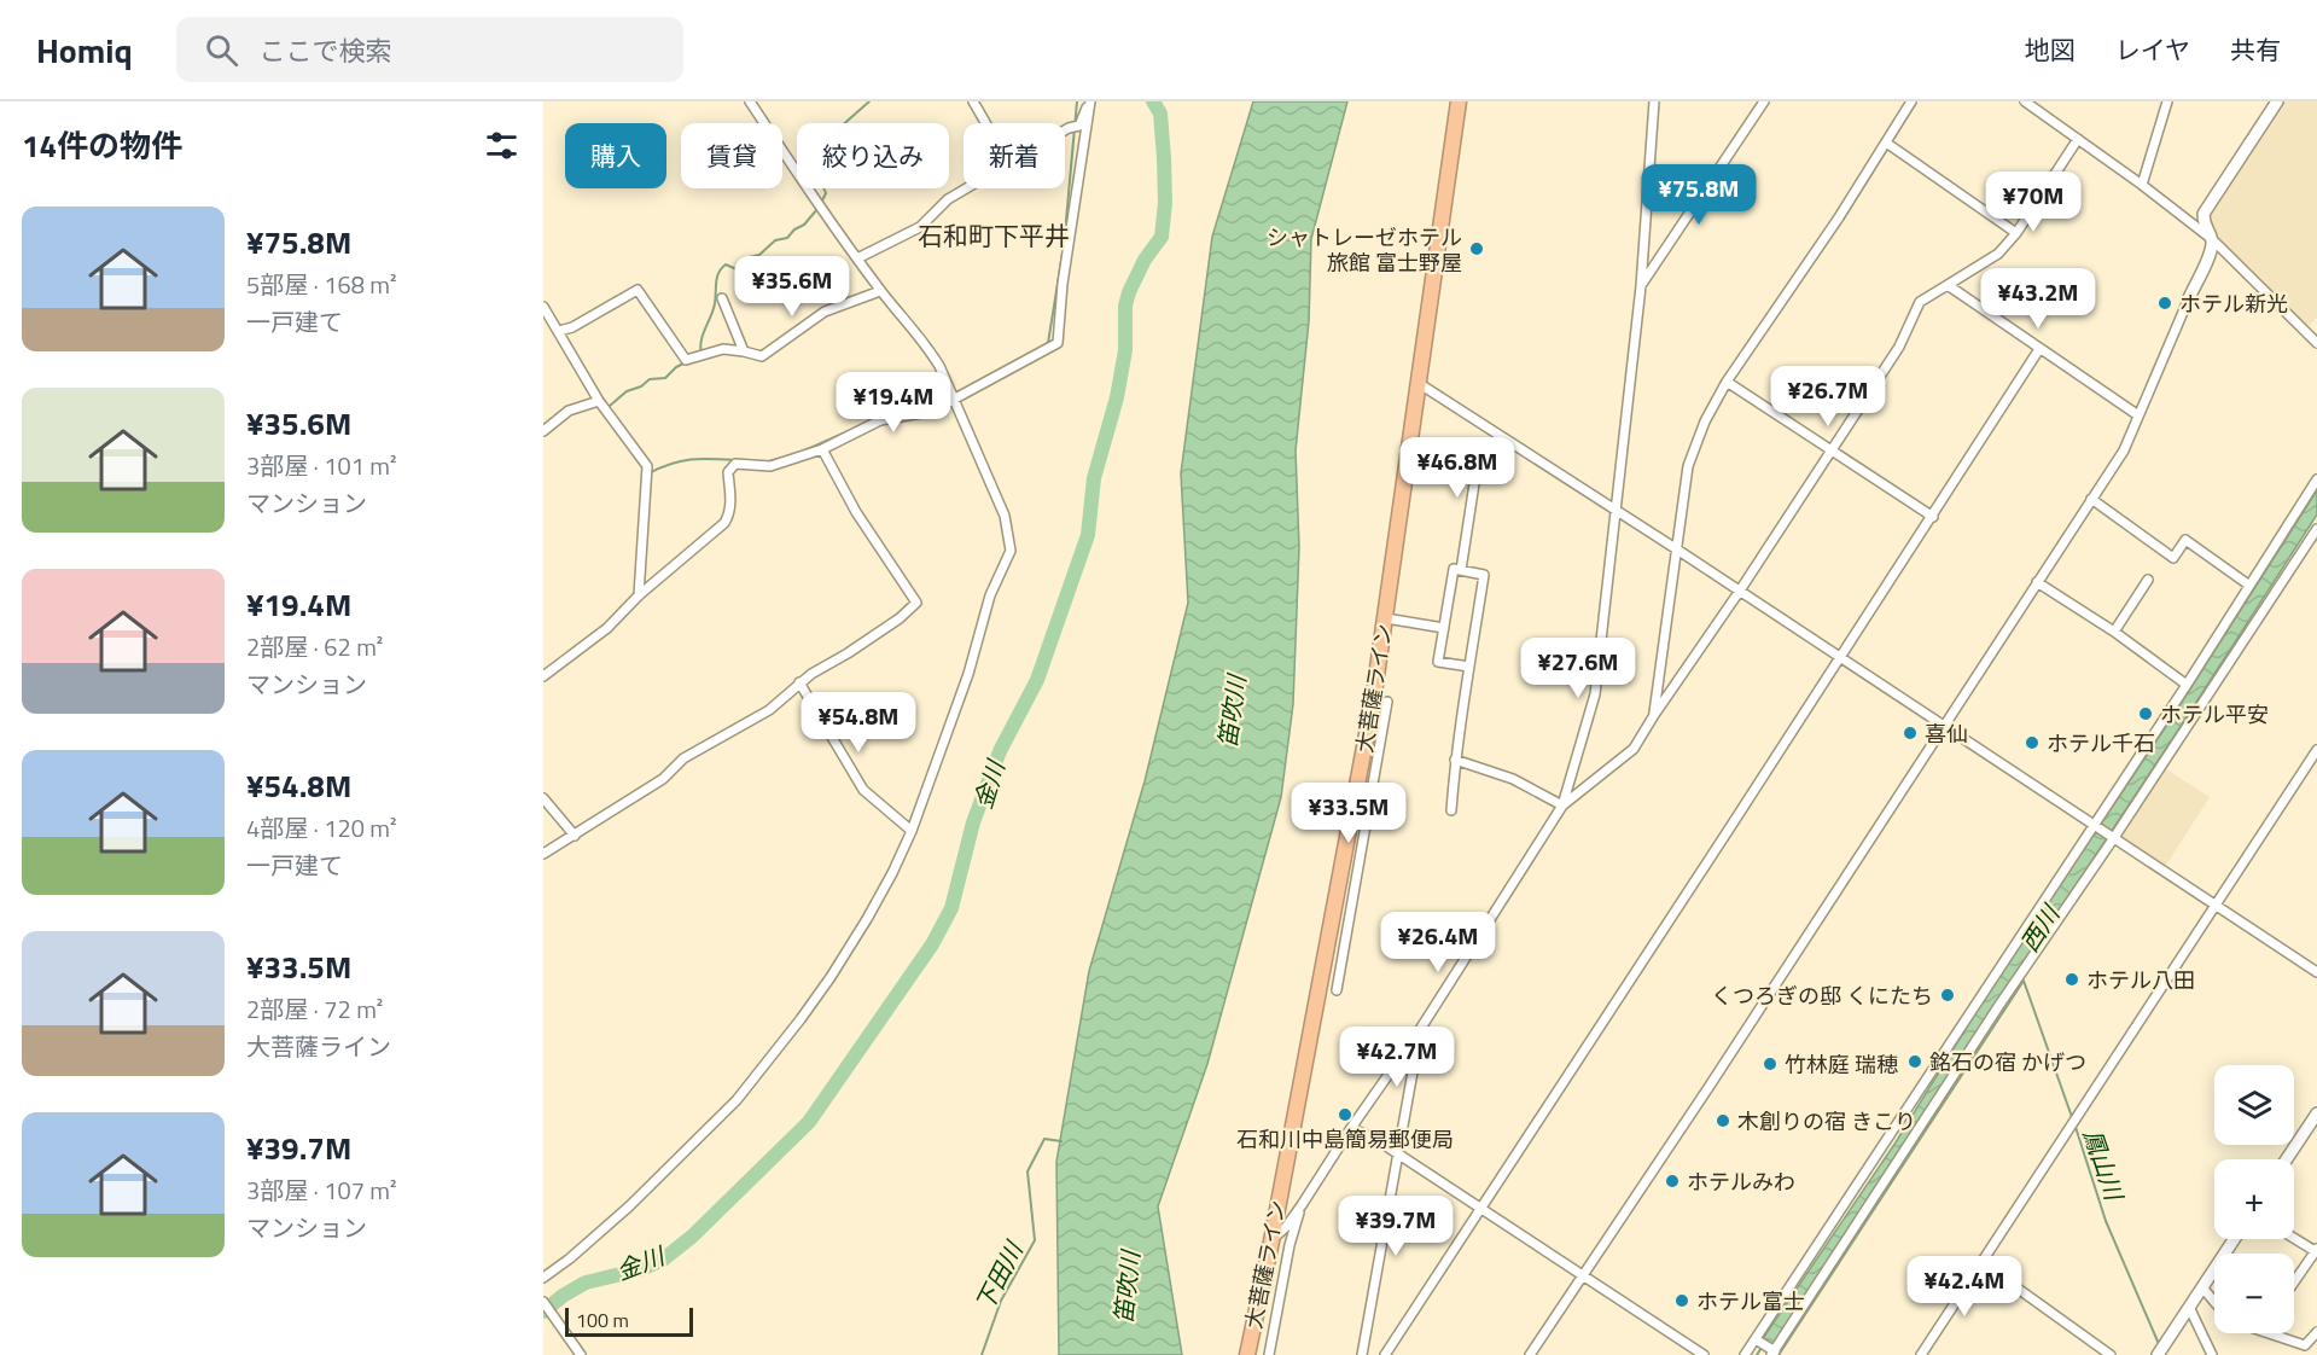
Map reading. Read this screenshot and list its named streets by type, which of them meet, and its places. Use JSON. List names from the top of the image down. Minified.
{"streets":{"highway":["大菩薩ライン"]},"districts":["石和町下平井"],"water":["笛吹川","金川","西川","鳳山川","下田川"],"places":["シャトレーゼホテル 旅館 富士野屋","ホテル新光","ホテル平安","喜仙","ホテル千石","ホテル八田","くつろぎの邸 くにたち","銘石の宿 かげつ","竹林庭 瑞穂","石和川中島簡易郵便局","木創りの宿 きこり","ホテルみわ","ホテル富士"],"scale_bar":"100 m","page":{"header":"Homiq","search":"ここで検索","nav":["地図","レイヤ","共有"],"heading":"14件の物件","chip":["購入","賃貸","絞り込み","新着"],"price":["¥75.8M","¥70M","¥35.6M","¥43.2M","¥26.7M","¥19.4M","¥46.8M","¥27.6M","¥54.8M","¥33.5M","¥26.4M","¥42.7M","¥39.7M","¥42.4M"],"list":[{"name":"¥75.8M","note":"5部屋 · 168 m² · 一戸建て"},{"name":"¥35.6M","note":"3部屋 · 101 m² · マンション"},{"name":"¥19.4M","note":"2部屋 · 62 m² · マンション"},{"name":"¥54.8M","note":"4部屋 · 120 m² · 一戸建て"},{"name":"¥33.5M","note":"2部屋 · 72 m² · 大菩薩ライン"},{"name":"¥39.7M","note":"3部屋 · 107 m² · マンション"}],"map_buttons":["+","−"],"scale":"100 m"}}
